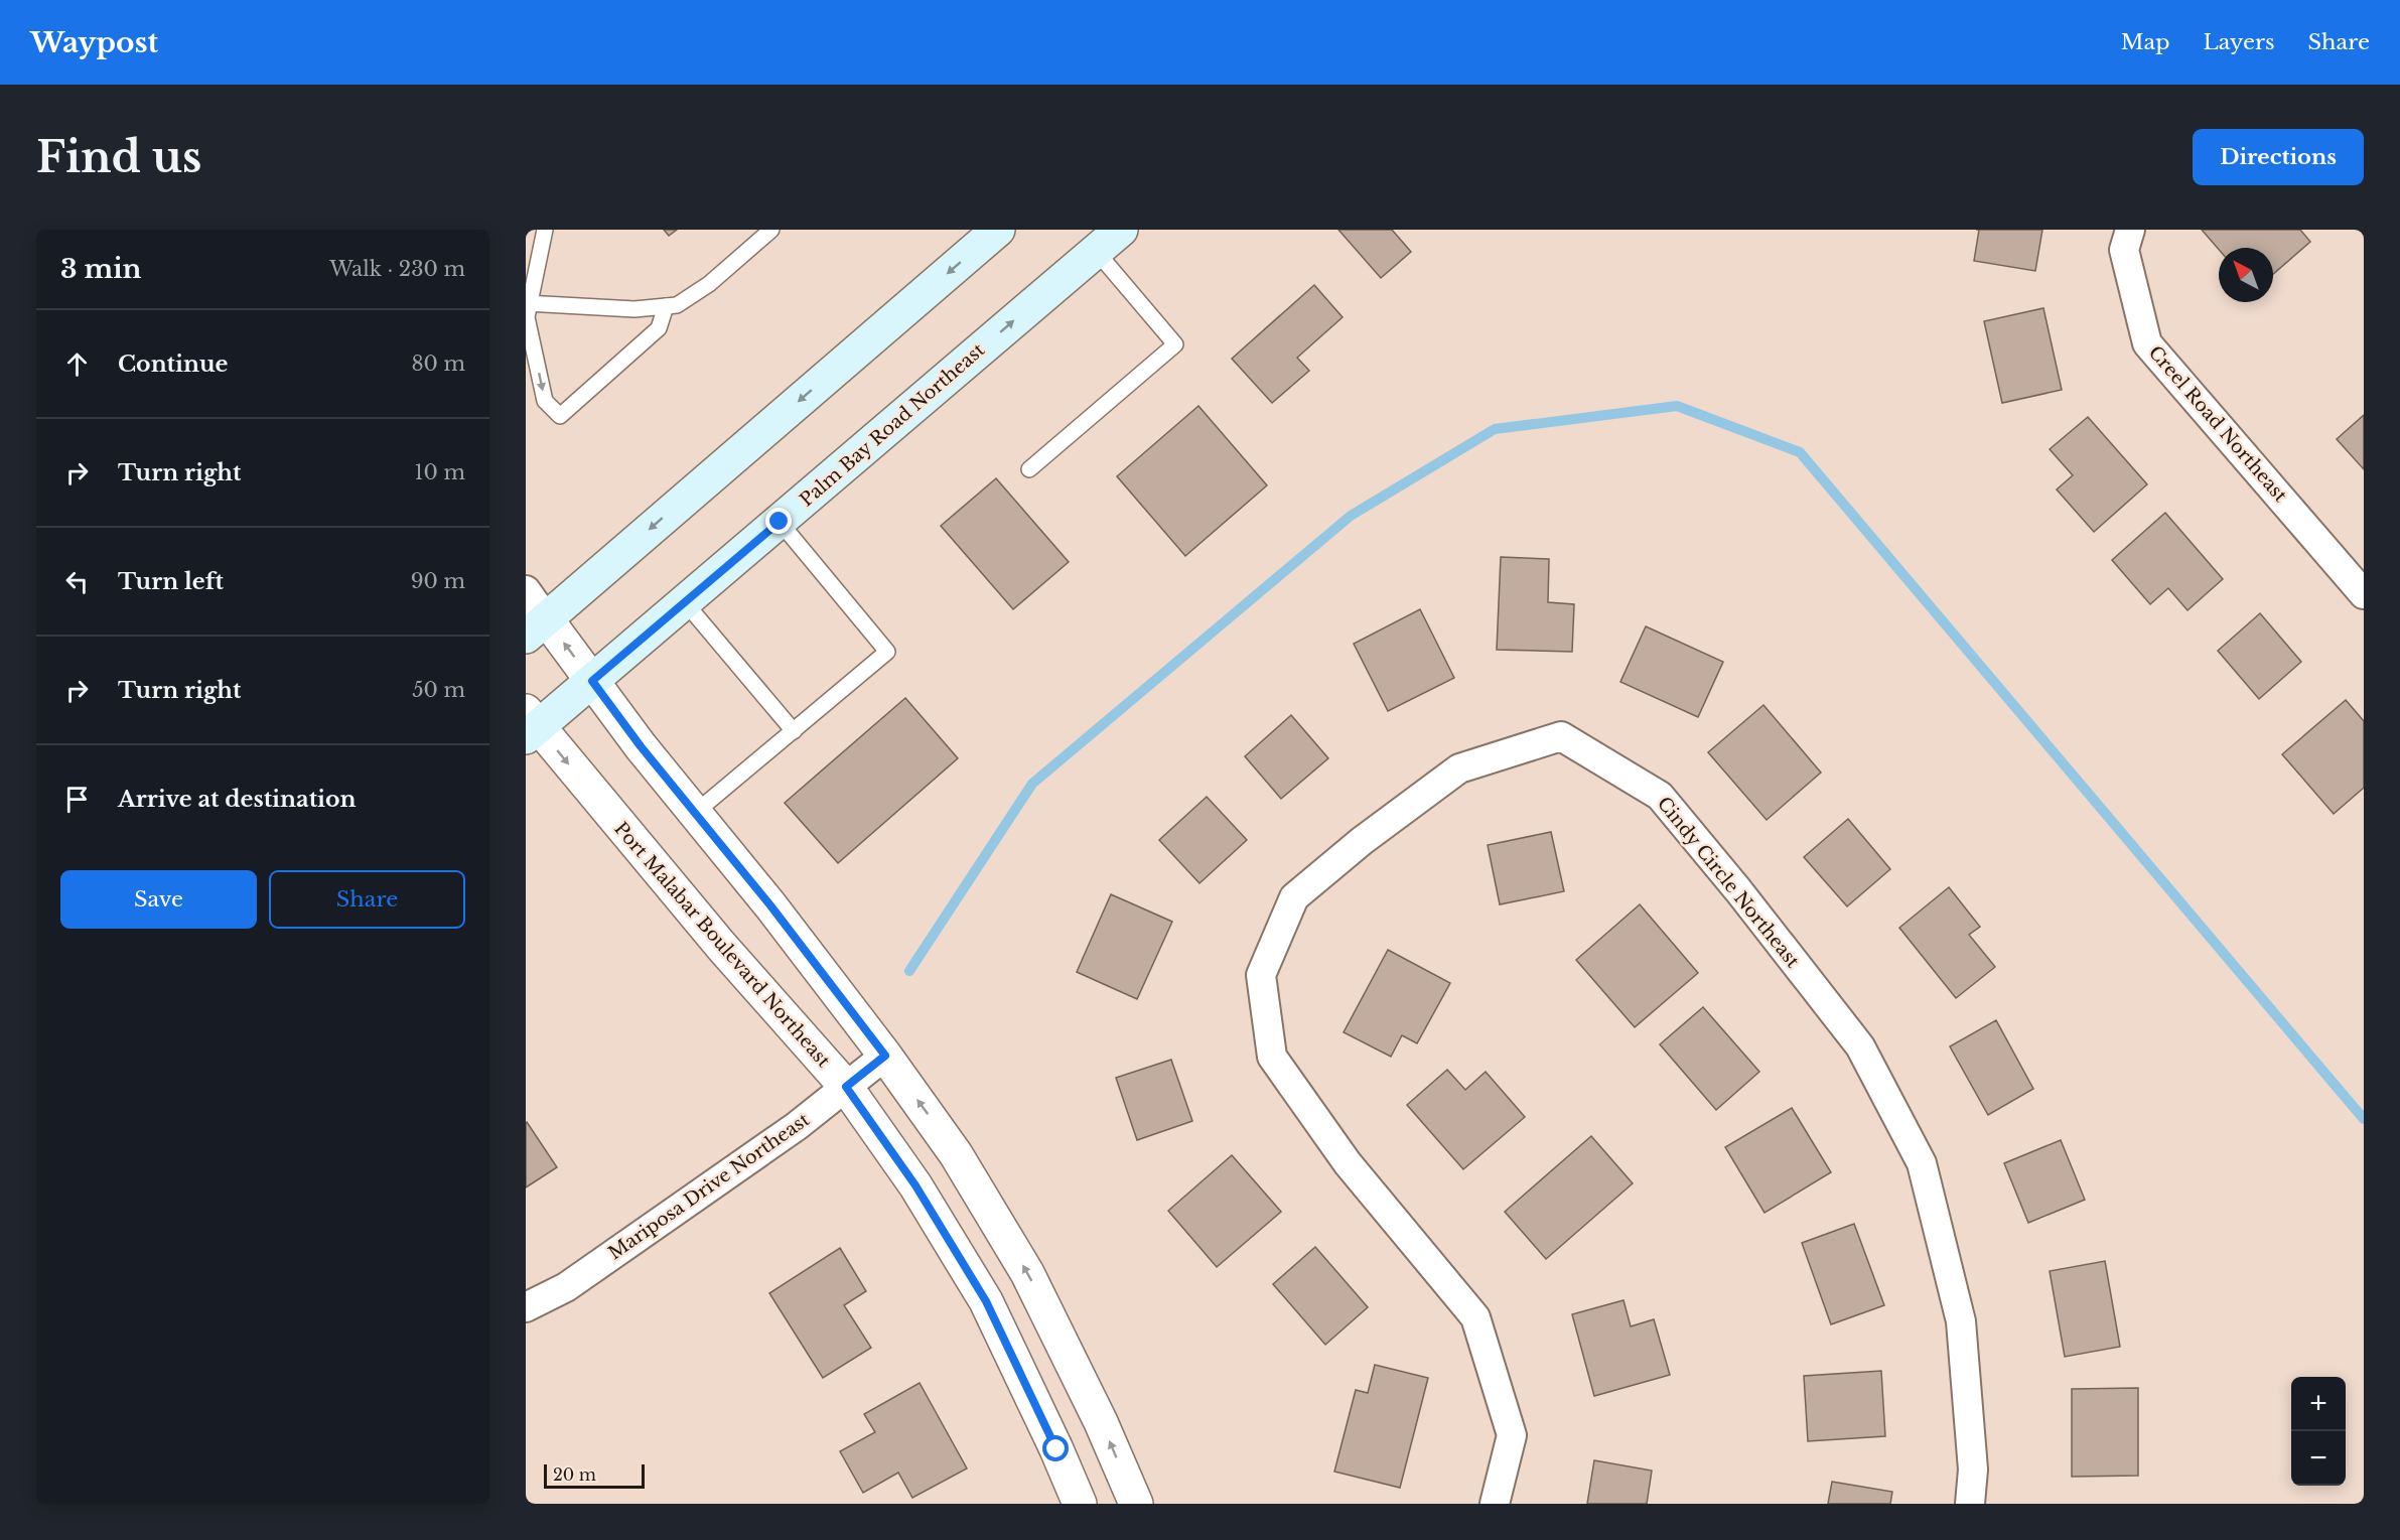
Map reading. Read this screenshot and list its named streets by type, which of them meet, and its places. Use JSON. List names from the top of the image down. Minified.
{"streets":{"main road":["Palm Bay Road Northeast"],"street":["Creel Road Northeast","Cindy Circle Northeast","Port Malabar Boulevard Northeast","Mariposa Drive Northeast"]},"crossings":[["Palm Bay Road Northeast","Port Malabar Boulevard Northeast"],["Port Malabar Boulevard Northeast","Mariposa Drive Northeast"]],"scale_bar":"20 m","north":"top left","page":{"header":"Waypost","nav":["Map","Layers","Share"],"buttons":["Directions",["Save","Share"]],"title":"Find us","heading":["3 min","Walk · 230 m"],"list":[["Continue","80 m"],["Turn right","10 m"],["Turn left","90 m"],["Turn right","50 m"],"Arrive at destination"],"map_buttons":["+","−"],"scale":"20 m"}}
